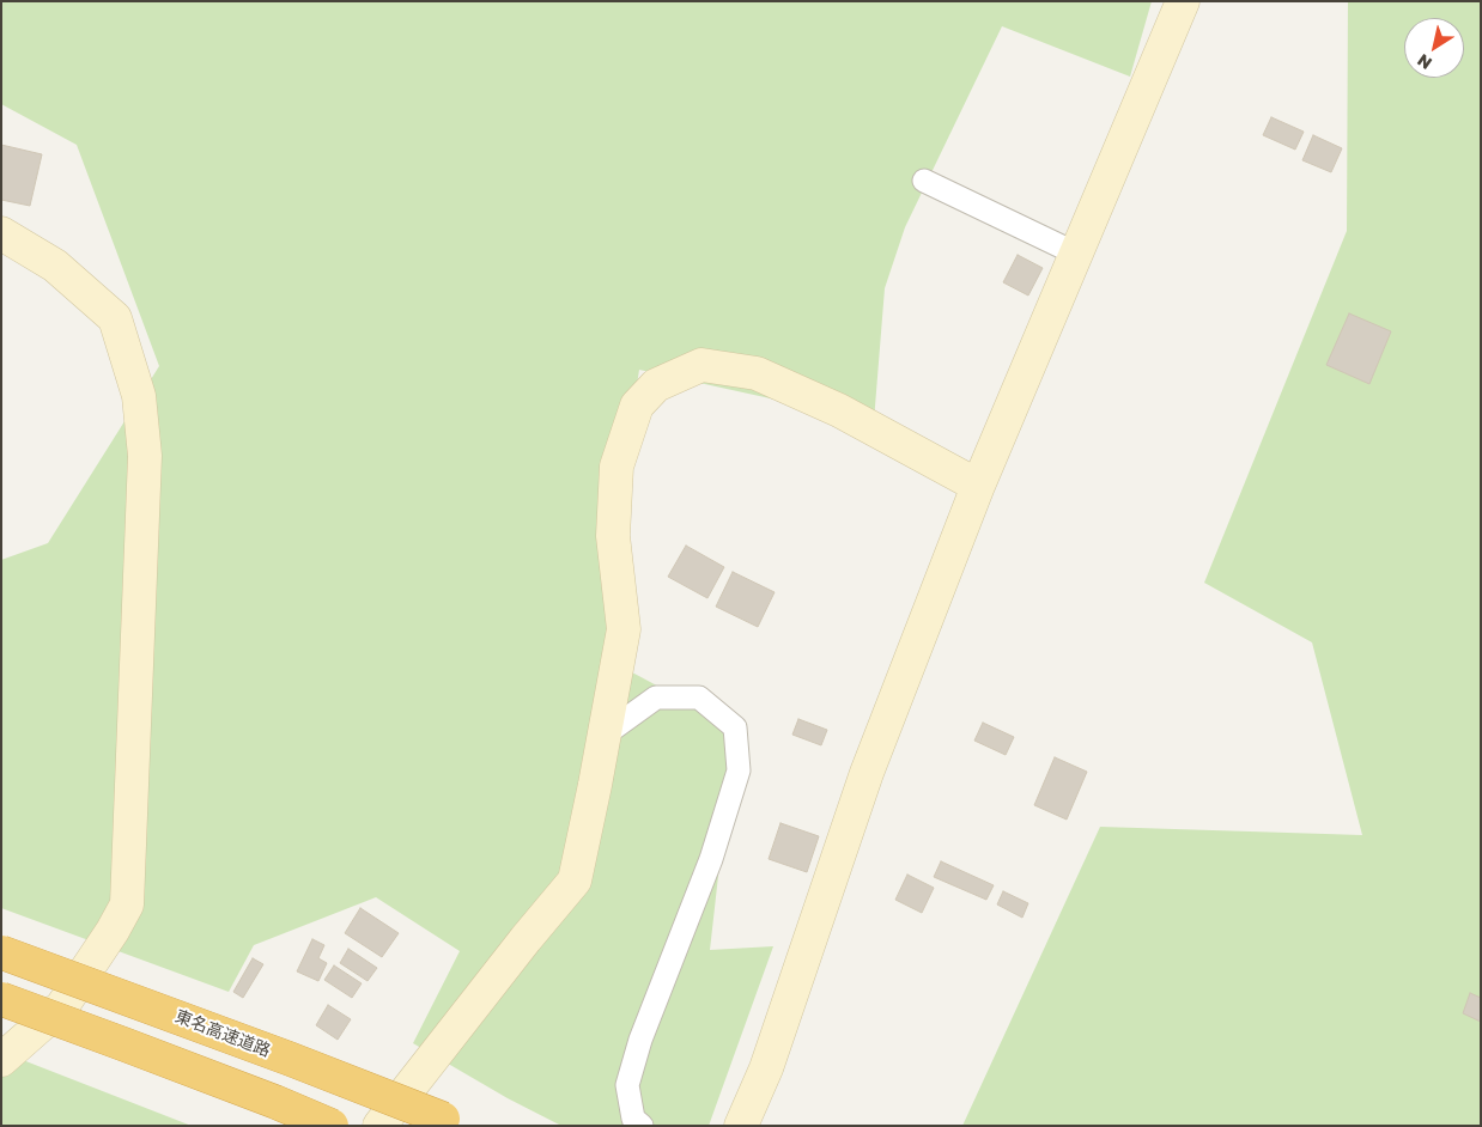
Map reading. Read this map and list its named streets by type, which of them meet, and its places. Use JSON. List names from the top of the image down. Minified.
{"streets":{"highway":["東名高速道路"]},"north":"bottom left"}
